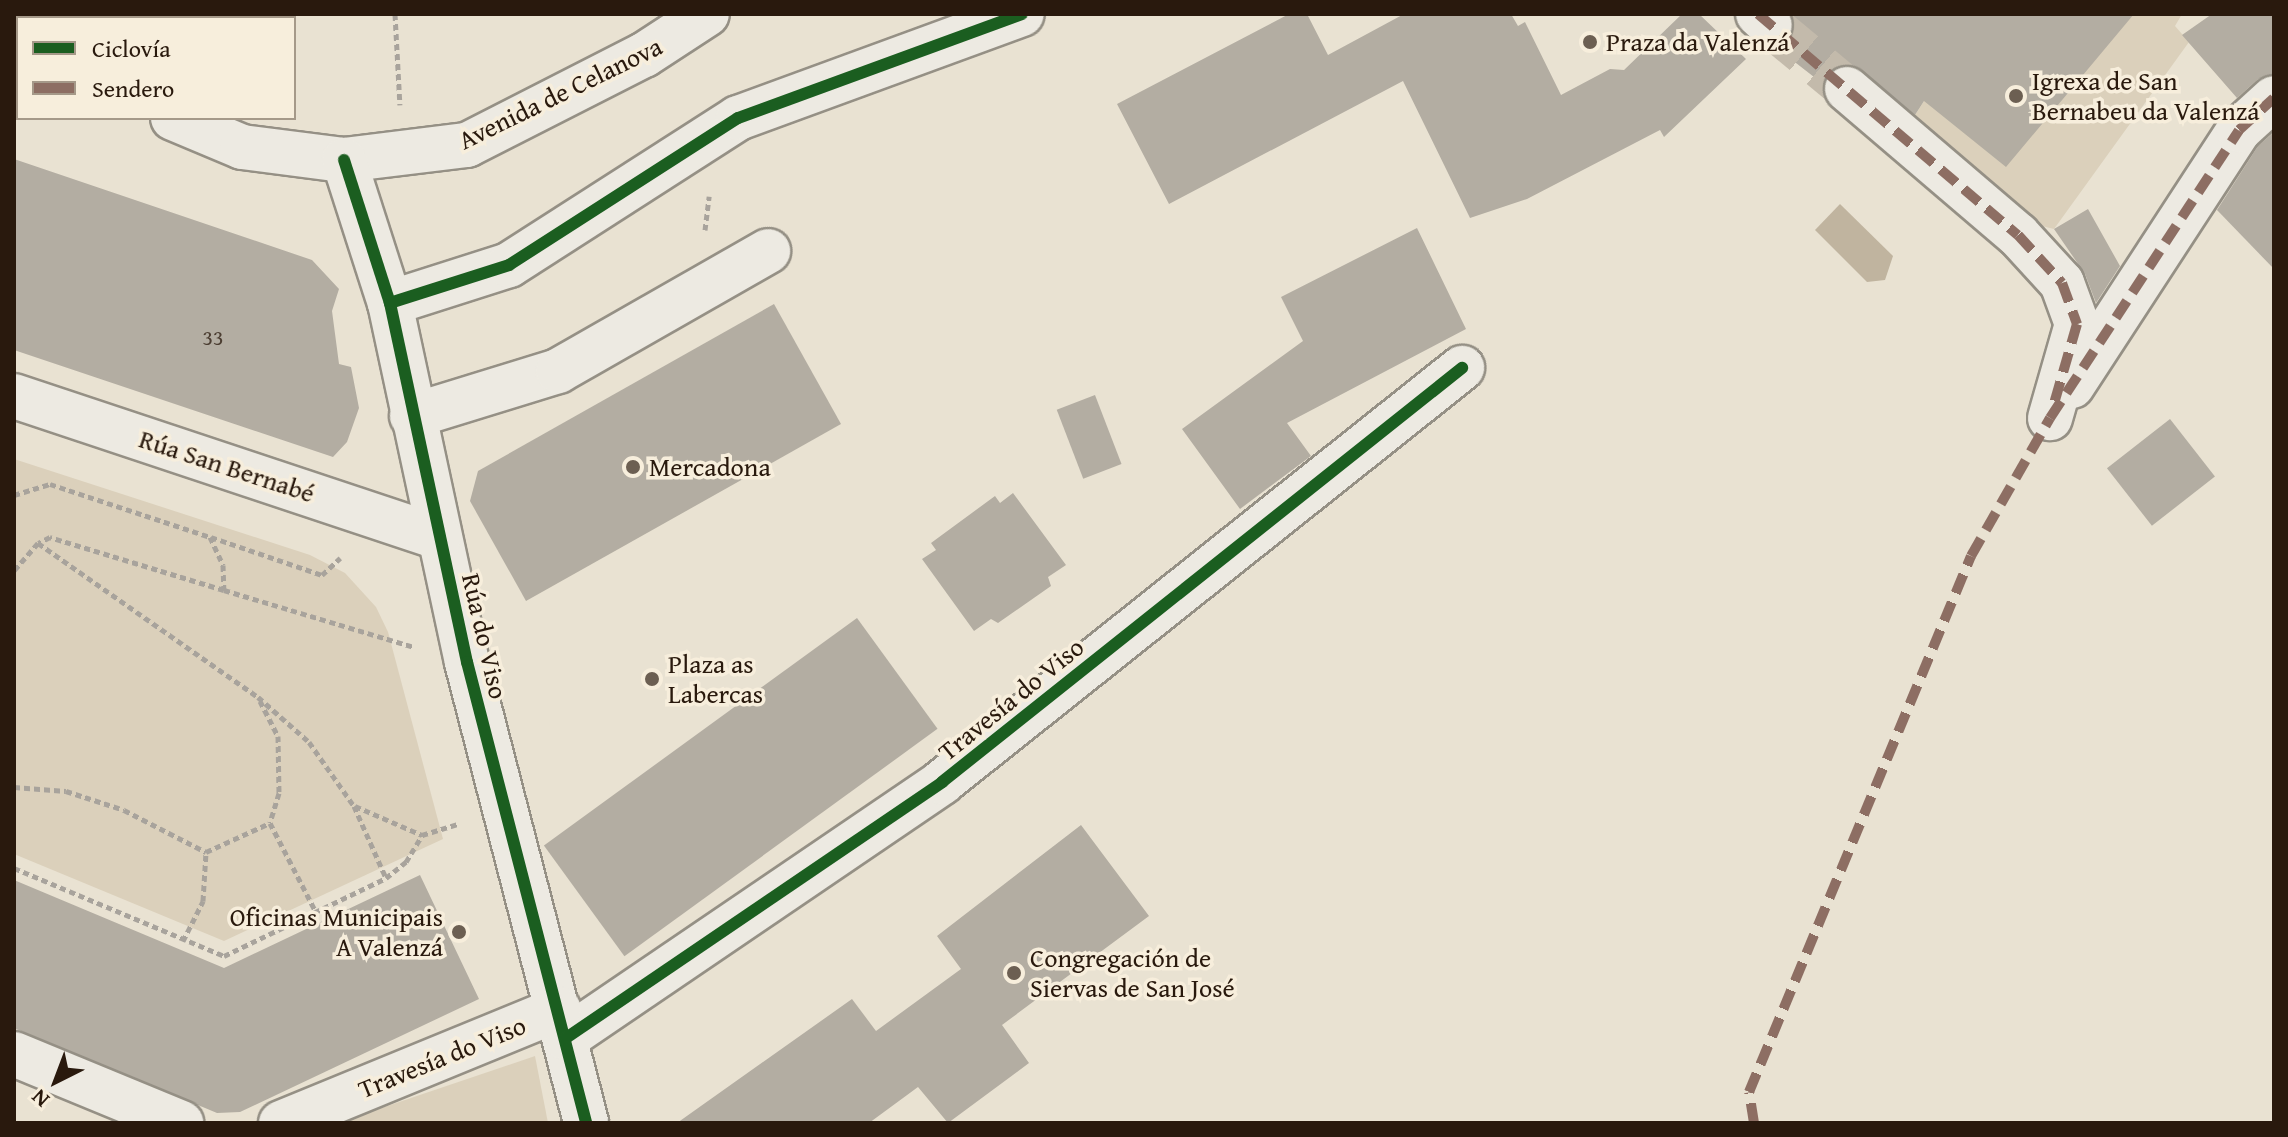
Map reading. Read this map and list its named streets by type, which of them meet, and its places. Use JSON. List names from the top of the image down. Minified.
{"streets":{"street":["Avenida de Celanova","Rúa San Bernabé","Rúa do Viso","Travesía do Viso"]},"crossings":[["Avenida de Celanova","Rúa do Viso"],["Rúa San Bernabé","Rúa do Viso"],["Rúa do Viso","Travesía do Viso"]],"places":["Praza da Valenzá","Igrexa de San Bernabeu da Valenzá","Mercadona","Plaza as Labercas","Oficinas Municipais A Valenzá","Congregación de Siervas de San José"],"house_numbers":["33"],"legend":["Ciclovía","Sendero"],"north":"bottom left"}
